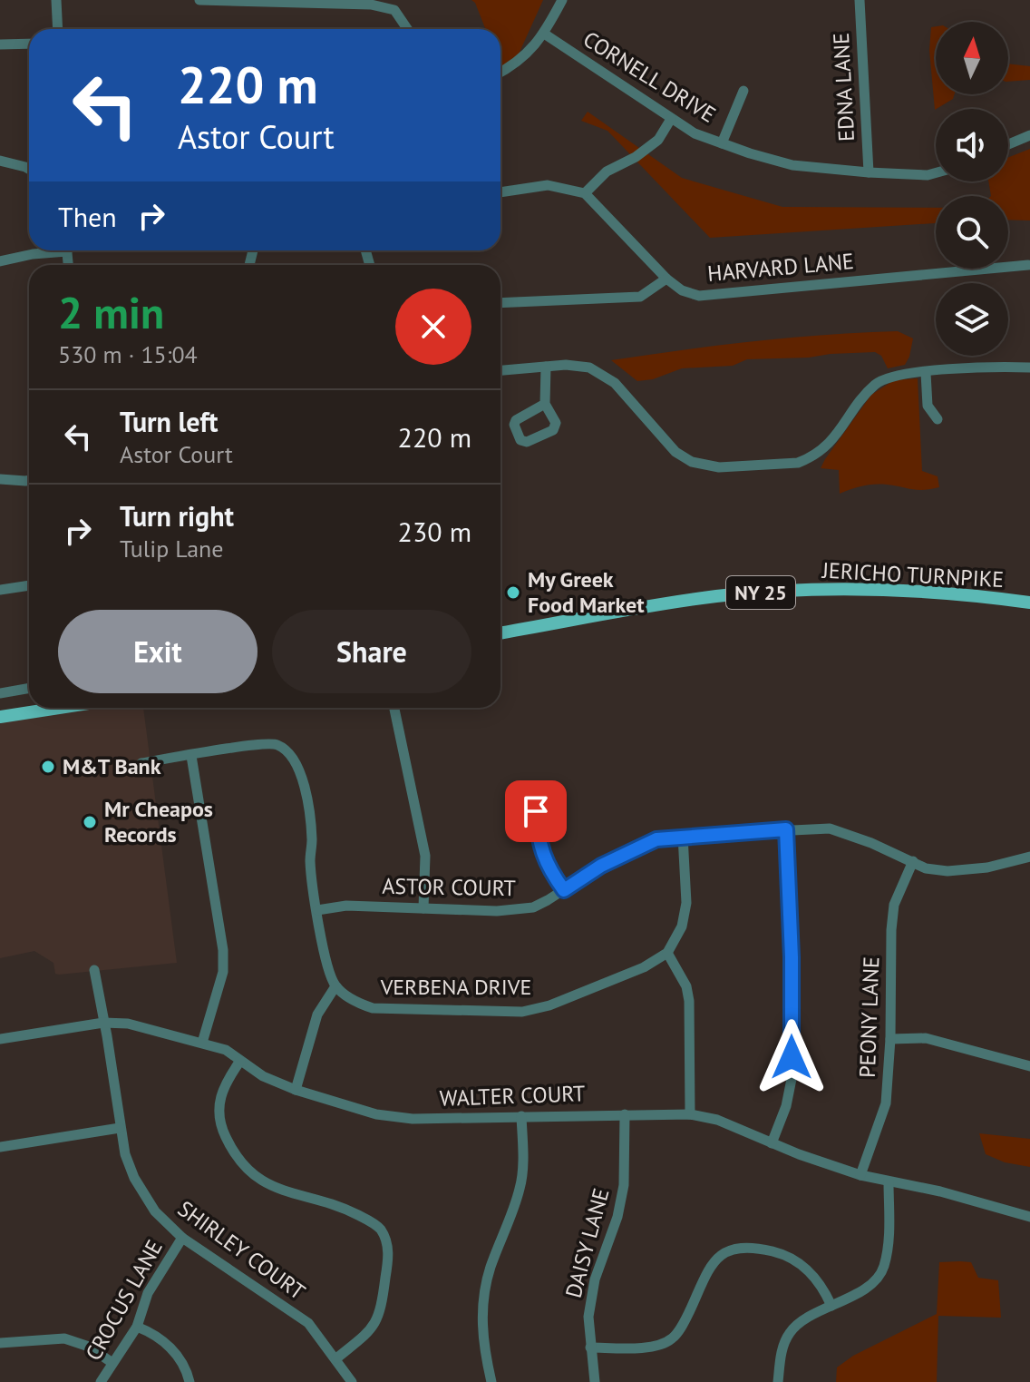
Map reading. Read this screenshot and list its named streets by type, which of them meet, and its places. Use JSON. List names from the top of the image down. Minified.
{"streets":{"main road":["JERICHO TURNPIKE","NY 25"],"street":["CORNELL DRIVE","EDNA LANE","HARVARD LANE","ASTOR COURT","VERBENA DRIVE","PEONY LANE","WALTER COURT","DAISY LANE","SHIRLEY COURT","CROCUS LANE"]},"crossings":[["CORNELL DRIVE","EDNA LANE"],["ASTOR COURT","PEONY LANE"],["PEONY LANE","WALTER COURT"],["WALTER COURT","DAISY LANE"],["WALTER COURT","SHIRLEY COURT"],["SHIRLEY COURT","CROCUS LANE"]],"places":["My Greek Food Market","M&T Bank","Mr Cheapos Records"],"north":"top","page":{"turn":["220 m","Astor Court"],"then":"Then","heading":["2 min","530 m · 15:04"],"list":[{"name":"Turn left","note":"Astor Court","value":"220 m"},{"name":"Turn right","note":"Tulip Lane","value":"230 m"}],"buttons":["Exit","Share"]}}
